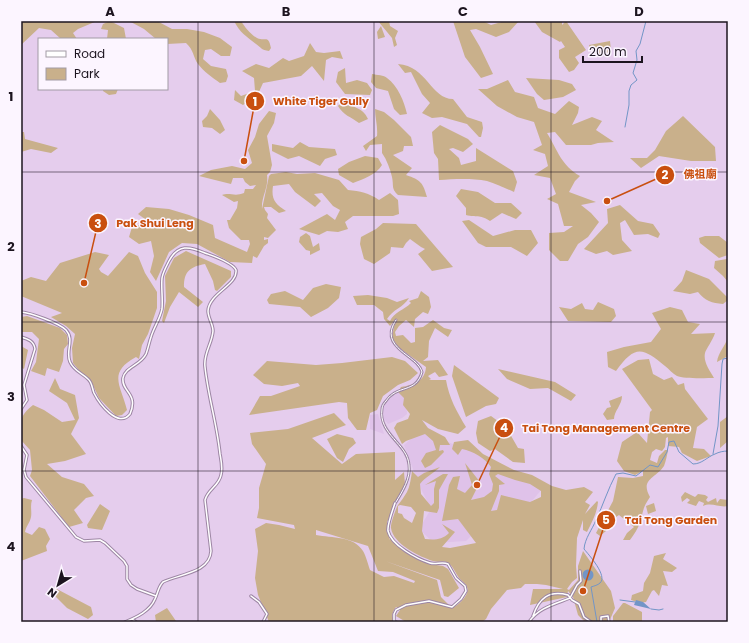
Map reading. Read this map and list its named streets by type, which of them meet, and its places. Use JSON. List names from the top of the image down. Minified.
{"places":["White Tiger Gully","佛祖廟","Pak Shui Leng","Tai Tong Management Centre","Tai Tong Garden"],"legend":["Road","Park"],"scale_bar":"200 m","north":"bottom left","grid":{"columns":["A","B","C","D"],"rows":["1","2","3","4"]}}
